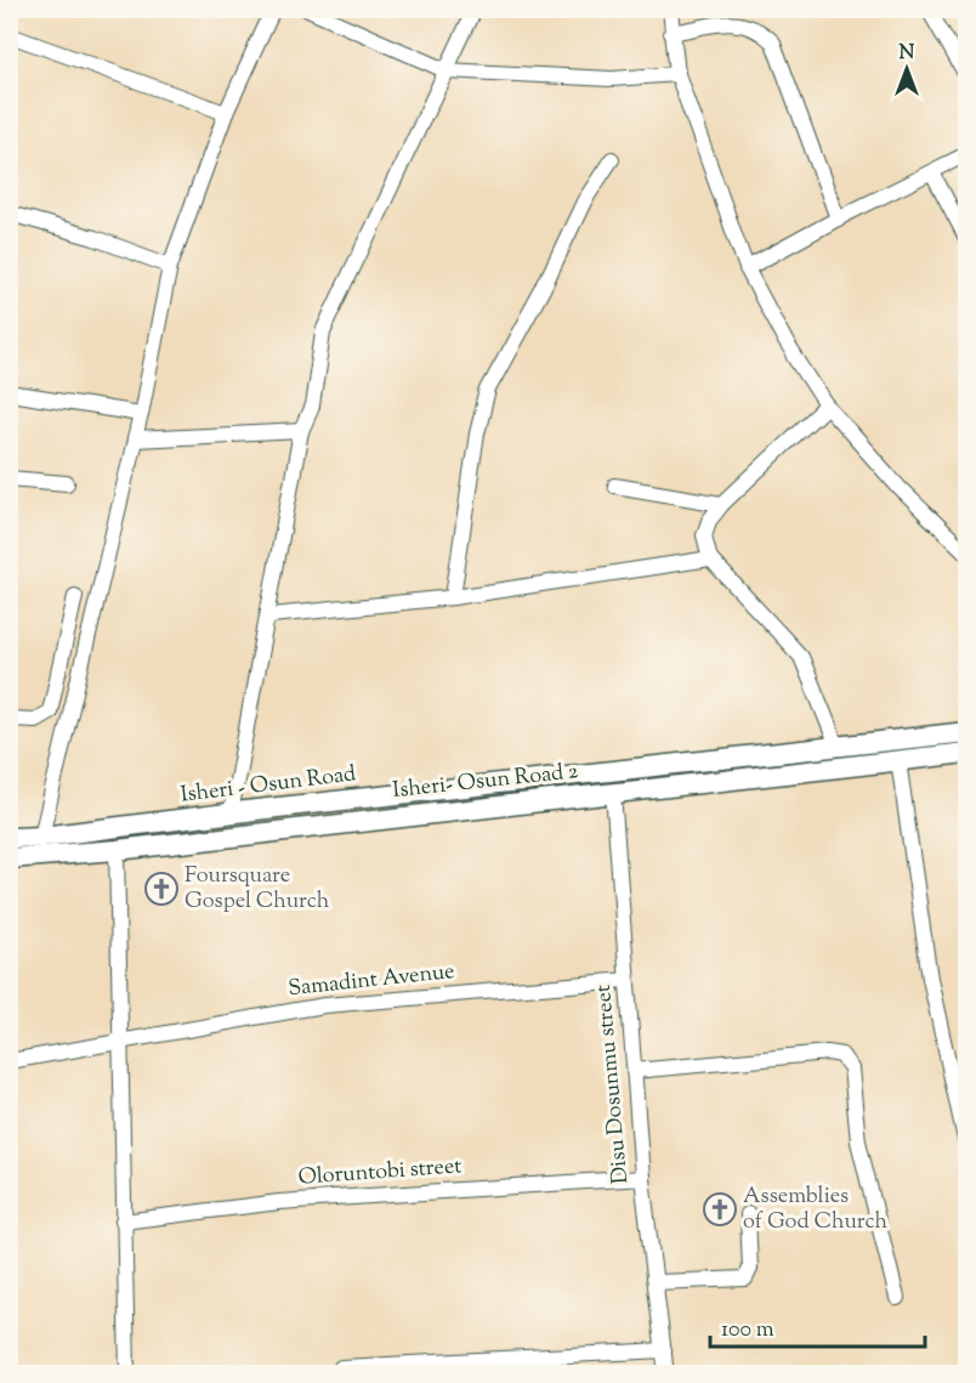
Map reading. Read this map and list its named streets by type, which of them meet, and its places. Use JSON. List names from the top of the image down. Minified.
{"streets":{"main road":["Isheri- Osun Road 2","Isheri - Osun Road"],"street":["Samadint Avenue","Disu Dosunmu street","Oloruntobi street"]},"crossings":[["Isheri- Osun Road 2","Disu Dosunmu street"],["Samadint Avenue","Disu Dosunmu street"],["Disu Dosunmu street","Oloruntobi street"]],"places":{"church":["Foursquare Gospel Church","Assemblies of God Church"]},"scale_bar":"100 m","north":"top"}
